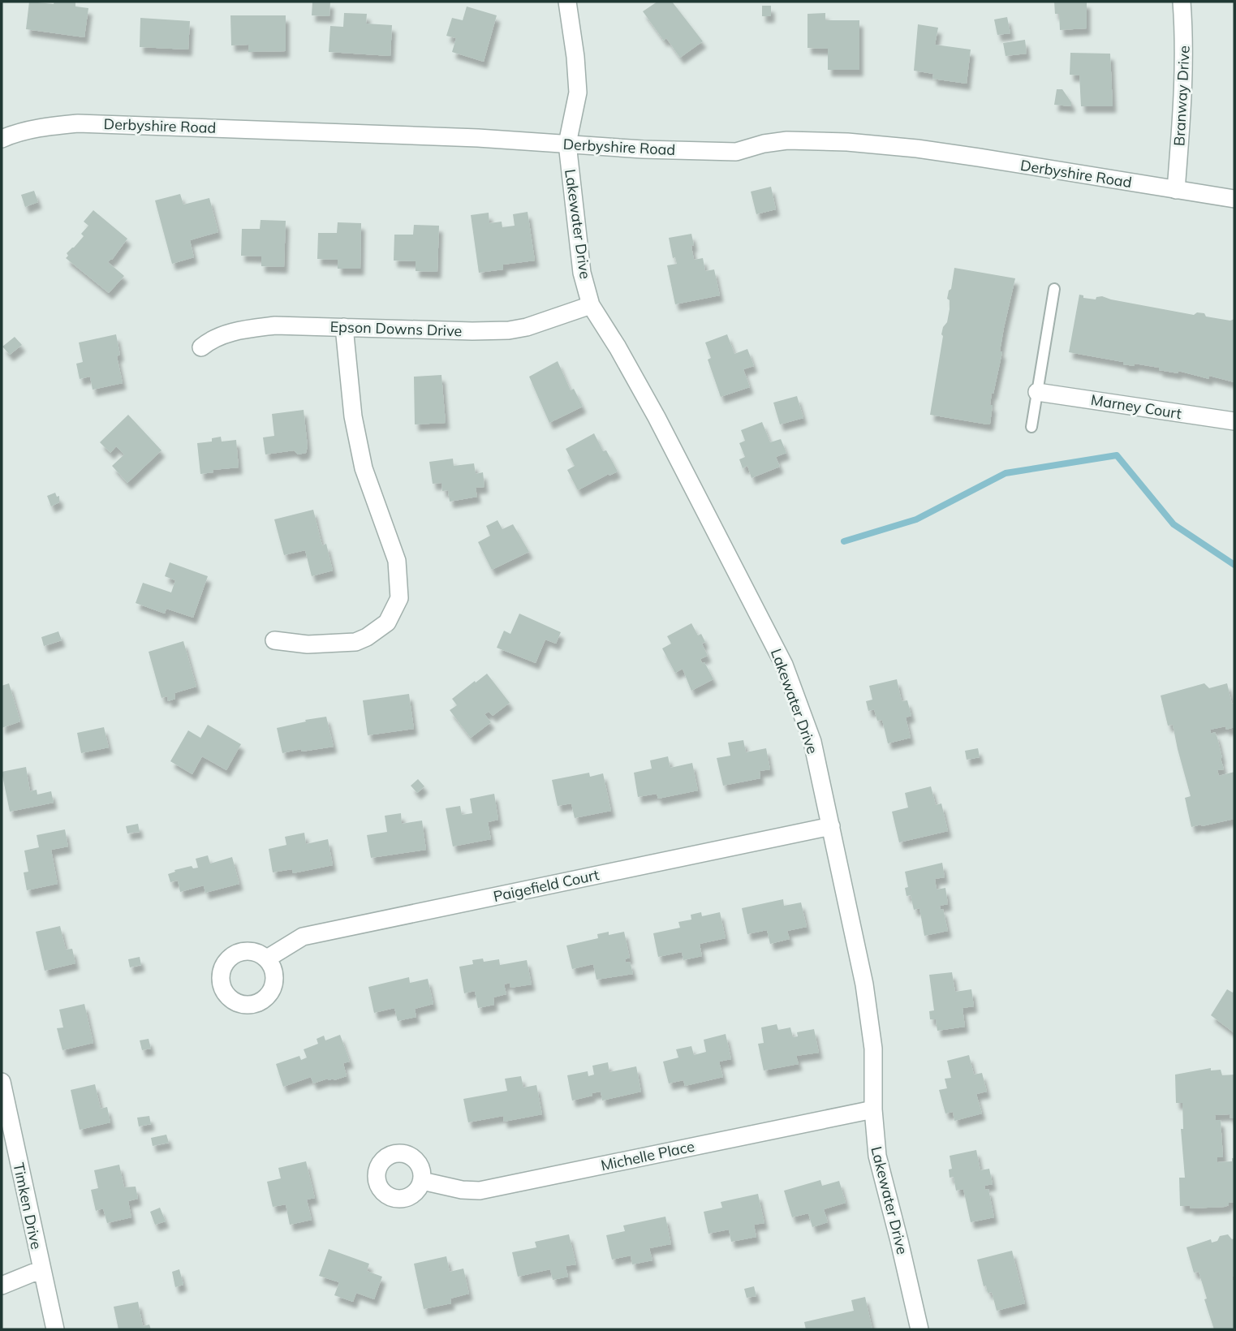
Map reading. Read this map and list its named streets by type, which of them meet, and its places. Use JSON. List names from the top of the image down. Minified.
{"streets":{"street":["Branway Drive","Derbyshire Road","Lakewater Drive","Epson Downs Drive","Marney Court","Paigefield Court","Michelle Place","Timken Drive"]},"crossings":[["Branway Drive","Derbyshire Road"],["Derbyshire Road","Lakewater Drive"],["Lakewater Drive","Epson Downs Drive"],["Lakewater Drive","Paigefield Court"],["Lakewater Drive","Michelle Place"]]}
